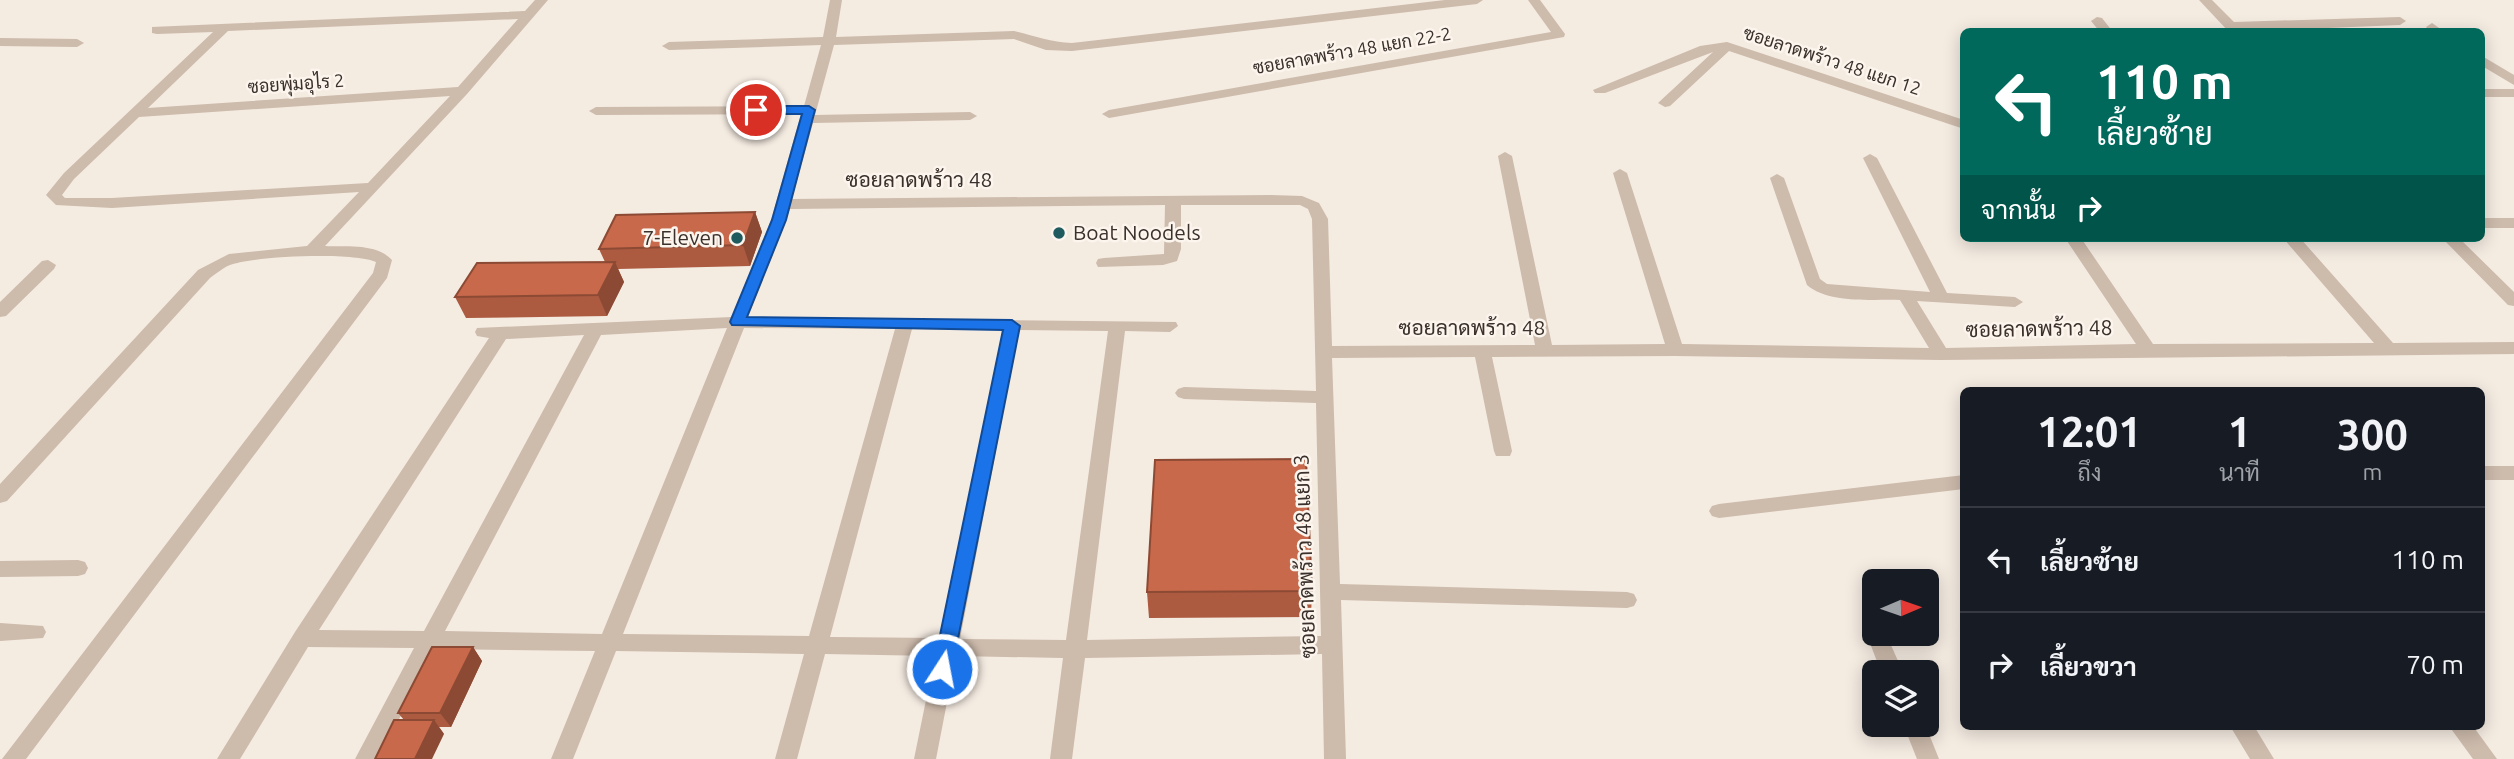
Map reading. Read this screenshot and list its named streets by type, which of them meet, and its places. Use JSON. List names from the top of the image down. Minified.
{"streets":{"street":["ซอยลาดพร้าว 48 แยก 22-2","ซอยลาดพร้าว 48 แยก 12","ซอยพุ่มอุไร 2","ซอยลาดพร้าว 48","ซอยลาดพร้าว 48 แยก 3"]},"crossings":[["ซอยลาดพร้าว 48","ซอยลาดพร้าว 48 แยก 3"]],"places":["Boat Noodels","7-Eleven"],"north":"right","page":{"turn":["110 m","เลี้ยวซ้าย"],"then":"จากนั้น","eta":["12:01","ถึง","1","นาที","300","m"],"list":[{"name":"เลี้ยวซ้าย","value":"110 m"},{"name":"เลี้ยวขวา","value":"70 m"}]}}
